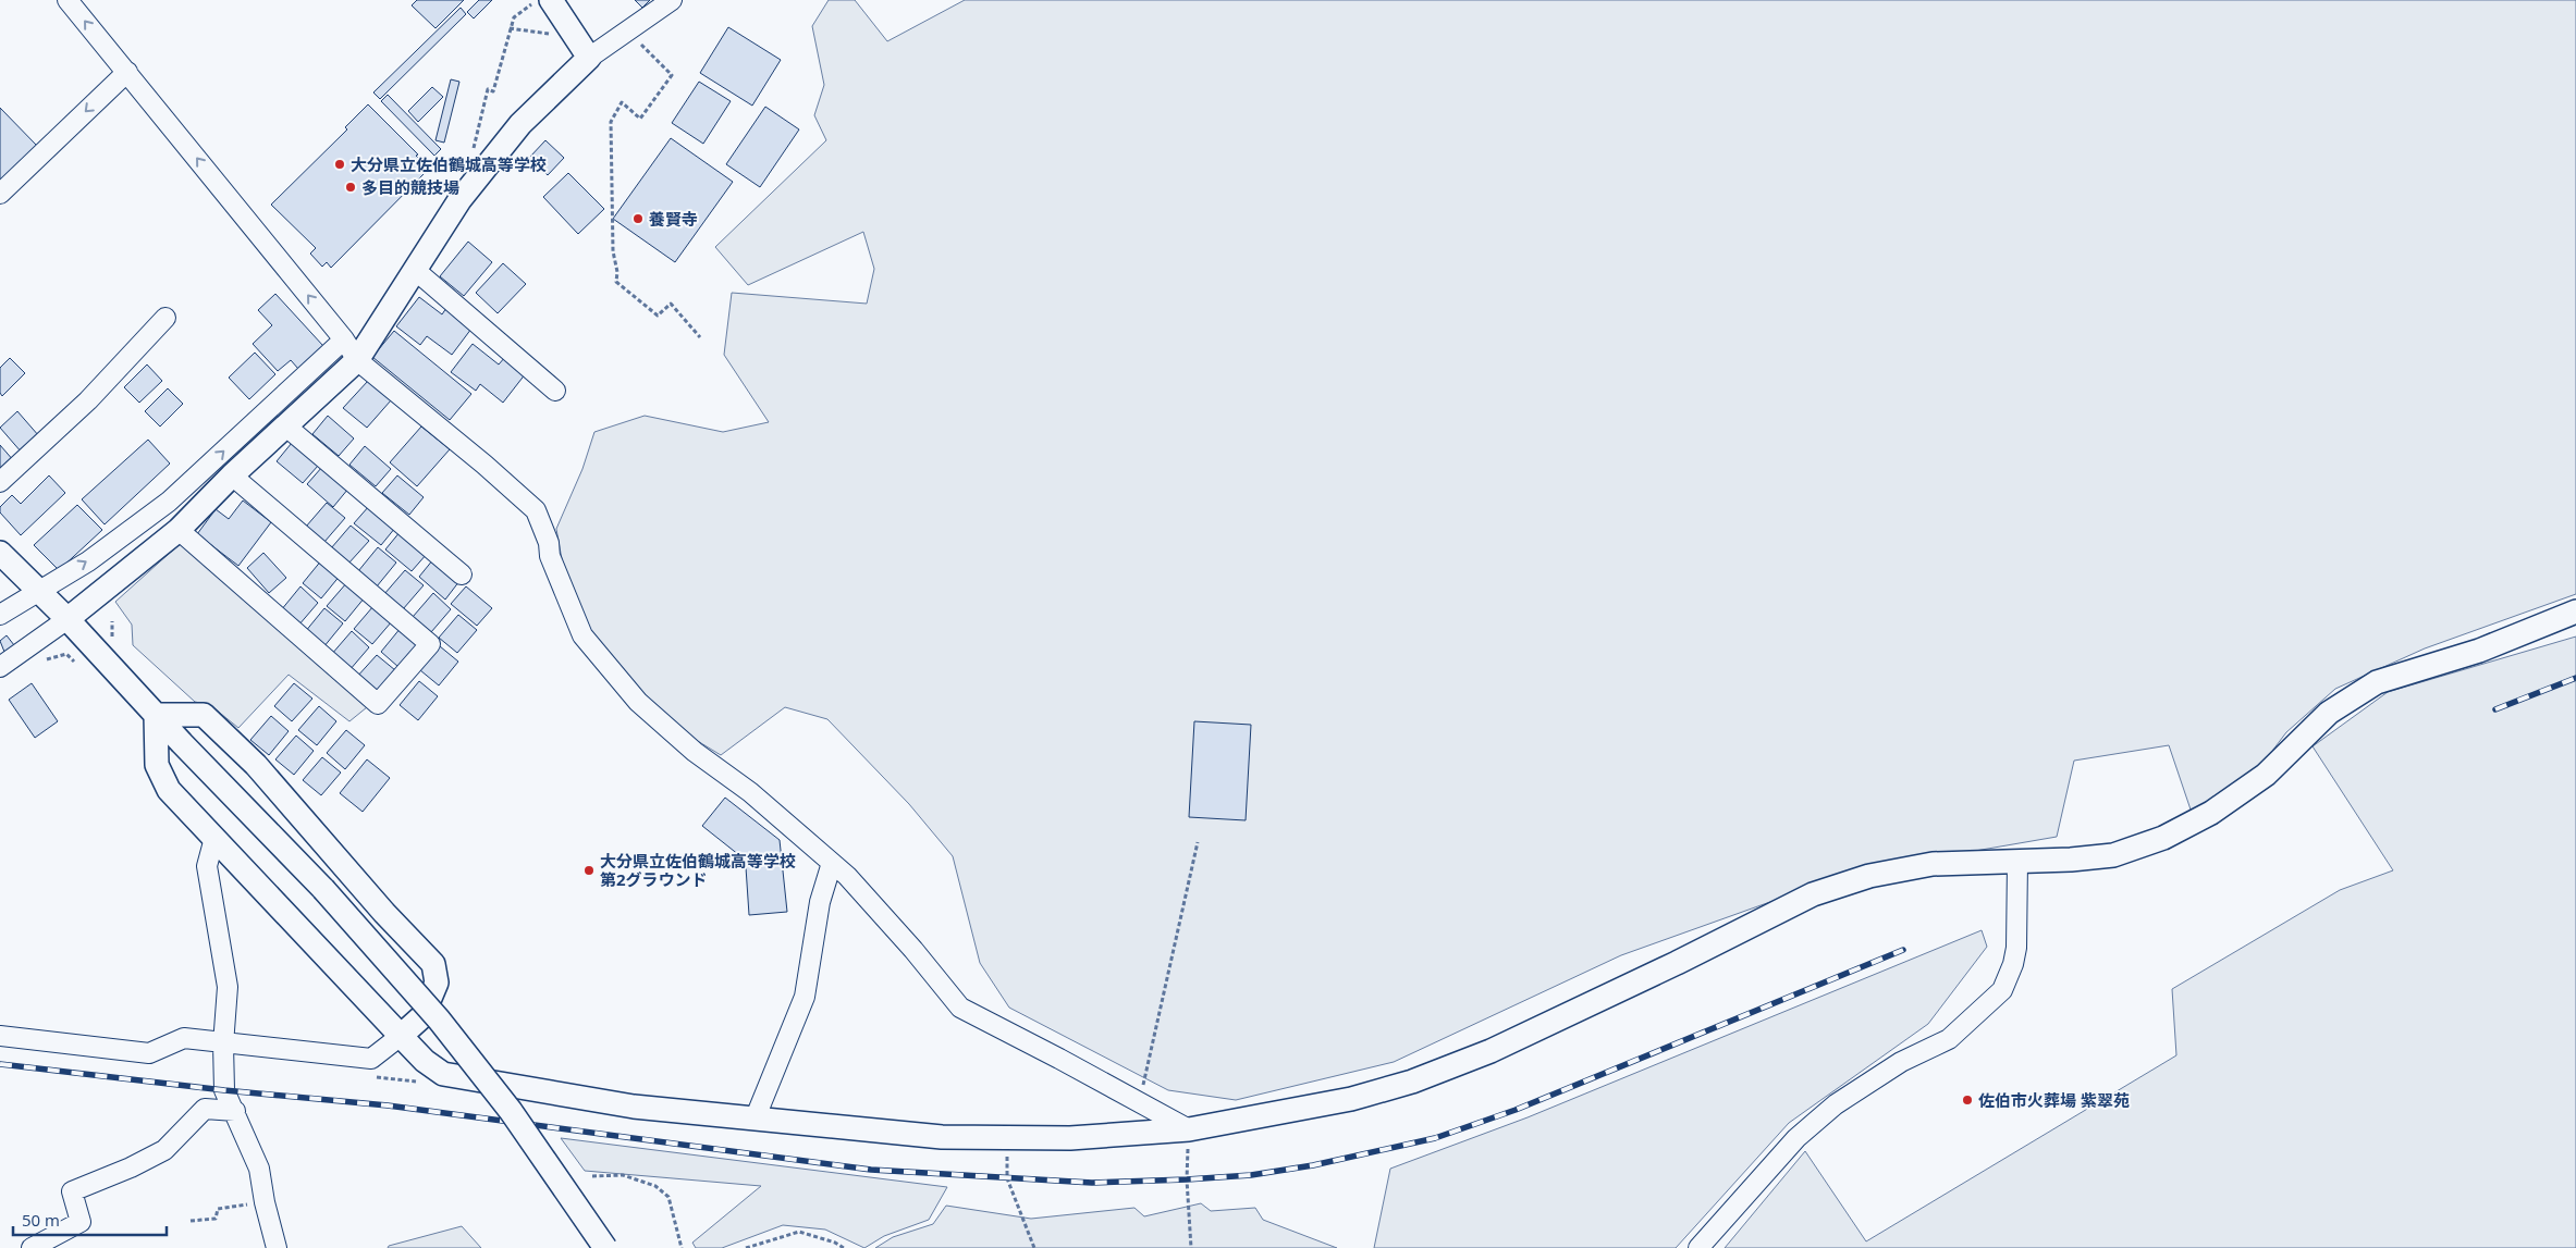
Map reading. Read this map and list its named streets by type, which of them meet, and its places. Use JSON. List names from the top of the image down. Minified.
{"places":["大分県立佐伯鶴城高等学校","多目的競技場","養賢寺","大分県立佐伯鶴城高等学校 第2グラウンド","佐伯市火葬場 紫翠苑"],"scale_bar":"50 m"}
